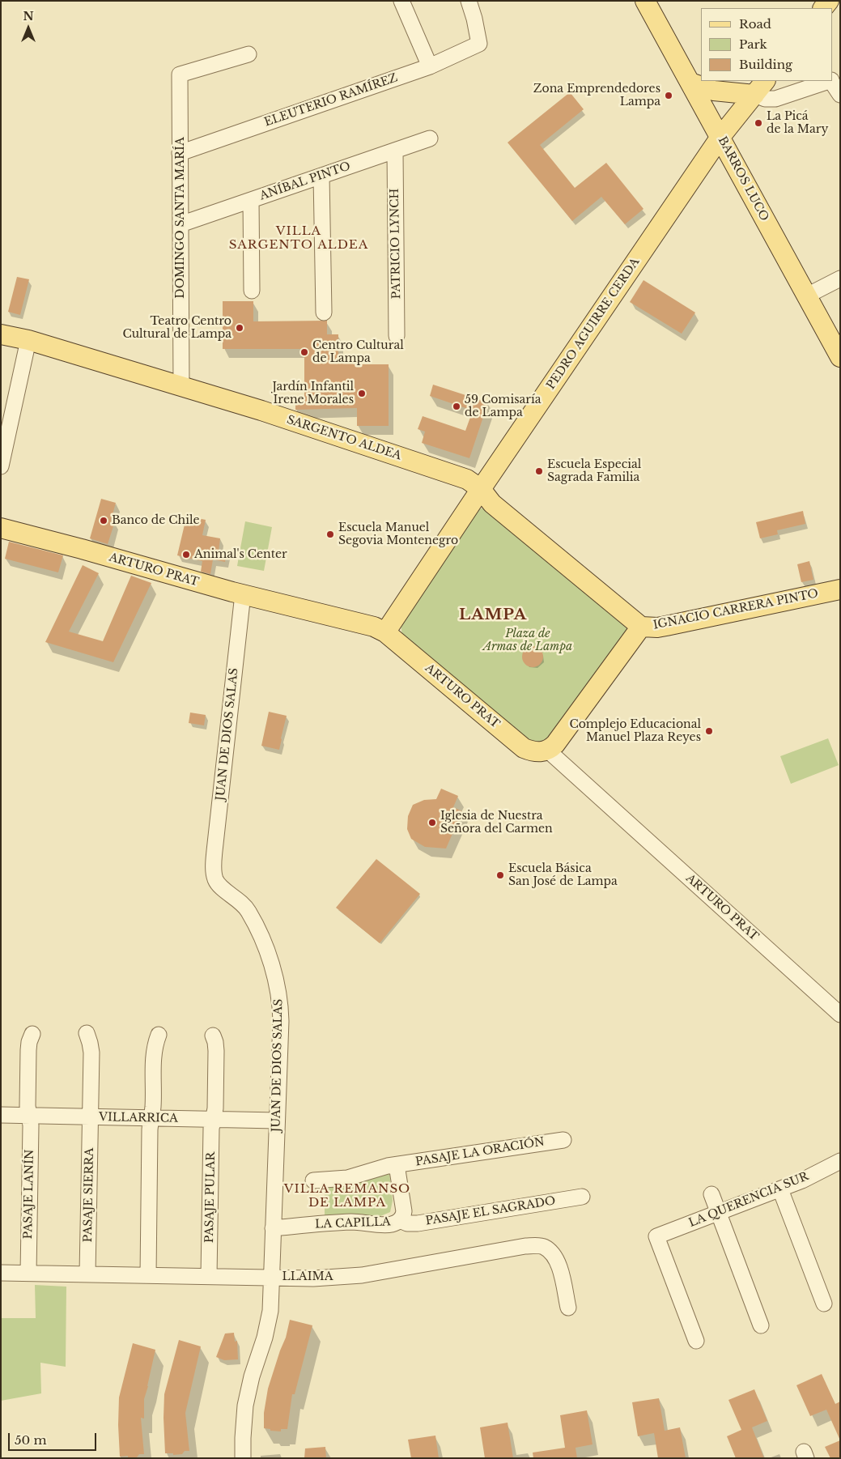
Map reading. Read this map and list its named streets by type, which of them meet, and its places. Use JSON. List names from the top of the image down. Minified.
{"streets":{"main road":["BARROS LUCO","PEDRO AGUIRRE CERDA","SARGENTO ALDEA","ARTURO PRAT","IGNACIO CARRERA PINTO"],"street":["ELEUTERIO RAMÍREZ","ANÍBAL PINTO","DOMINGO SANTA MARÍA","PATRICIO LYNCH","JUAN DE DIOS SALAS","VILLARRICA","PASAJE LA ORACIÓN","PASAJE LANÍN","PASAJE SIERRA","PASAJE PULAR","LA QUERENCIA SUR","PASAJE EL SAGRADO","LA CAPILLA","LLAIMA"]},"crossings":[["ELEUTERIO RAMÍREZ","DOMINGO SANTA MARÍA"],["BARROS LUCO","PEDRO AGUIRRE CERDA"],["ANÍBAL PINTO","DOMINGO SANTA MARÍA"],["ANÍBAL PINTO","PATRICIO LYNCH"],["DOMINGO SANTA MARÍA","SARGENTO ALDEA"],["PEDRO AGUIRRE CERDA","SARGENTO ALDEA"],["PEDRO AGUIRRE CERDA","ARTURO PRAT"],["SARGENTO ALDEA","IGNACIO CARRERA PINTO"],["ARTURO PRAT","IGNACIO CARRERA PINTO"],["ARTURO PRAT","JUAN DE DIOS SALAS"],["JUAN DE DIOS SALAS","VILLARRICA"],["JUAN DE DIOS SALAS","LA CAPILLA"],["JUAN DE DIOS SALAS","LLAIMA"],["VILLARRICA","PASAJE LANÍN"],["VILLARRICA","PASAJE SIERRA"],["VILLARRICA","PASAJE PULAR"],["PASAJE LA ORACIÓN","LA CAPILLA"],["PASAJE LANÍN","LLAIMA"],["PASAJE SIERRA","LLAIMA"],["PASAJE PULAR","LLAIMA"],["PASAJE EL SAGRADO","LA CAPILLA"]],"districts":["VILLA SARGENTO ALDEA","LAMPA","VILLA REMANSO DE LAMPA"],"parks":["Plaza de Armas de Lampa"],"places":["Zona Emprendedores Lampa","La Picá de la Mary","Teatro Centro Cultural de Lampa","Centro Cultural de Lampa","Jardín Infantil Irene Morales","59 Comisaría de Lampa","Escuela Especial Sagrada Familia","Banco de Chile","Escuela Manuel Segovia Montenegro","Animal's Center","Complejo Educacional Manuel Plaza Reyes","Iglesia de Nuestra Señora del Carmen","Escuela Básica San José de Lampa"],"legend":["Road","Park","Building"],"scale_bar":"50 m","north":"top"}
